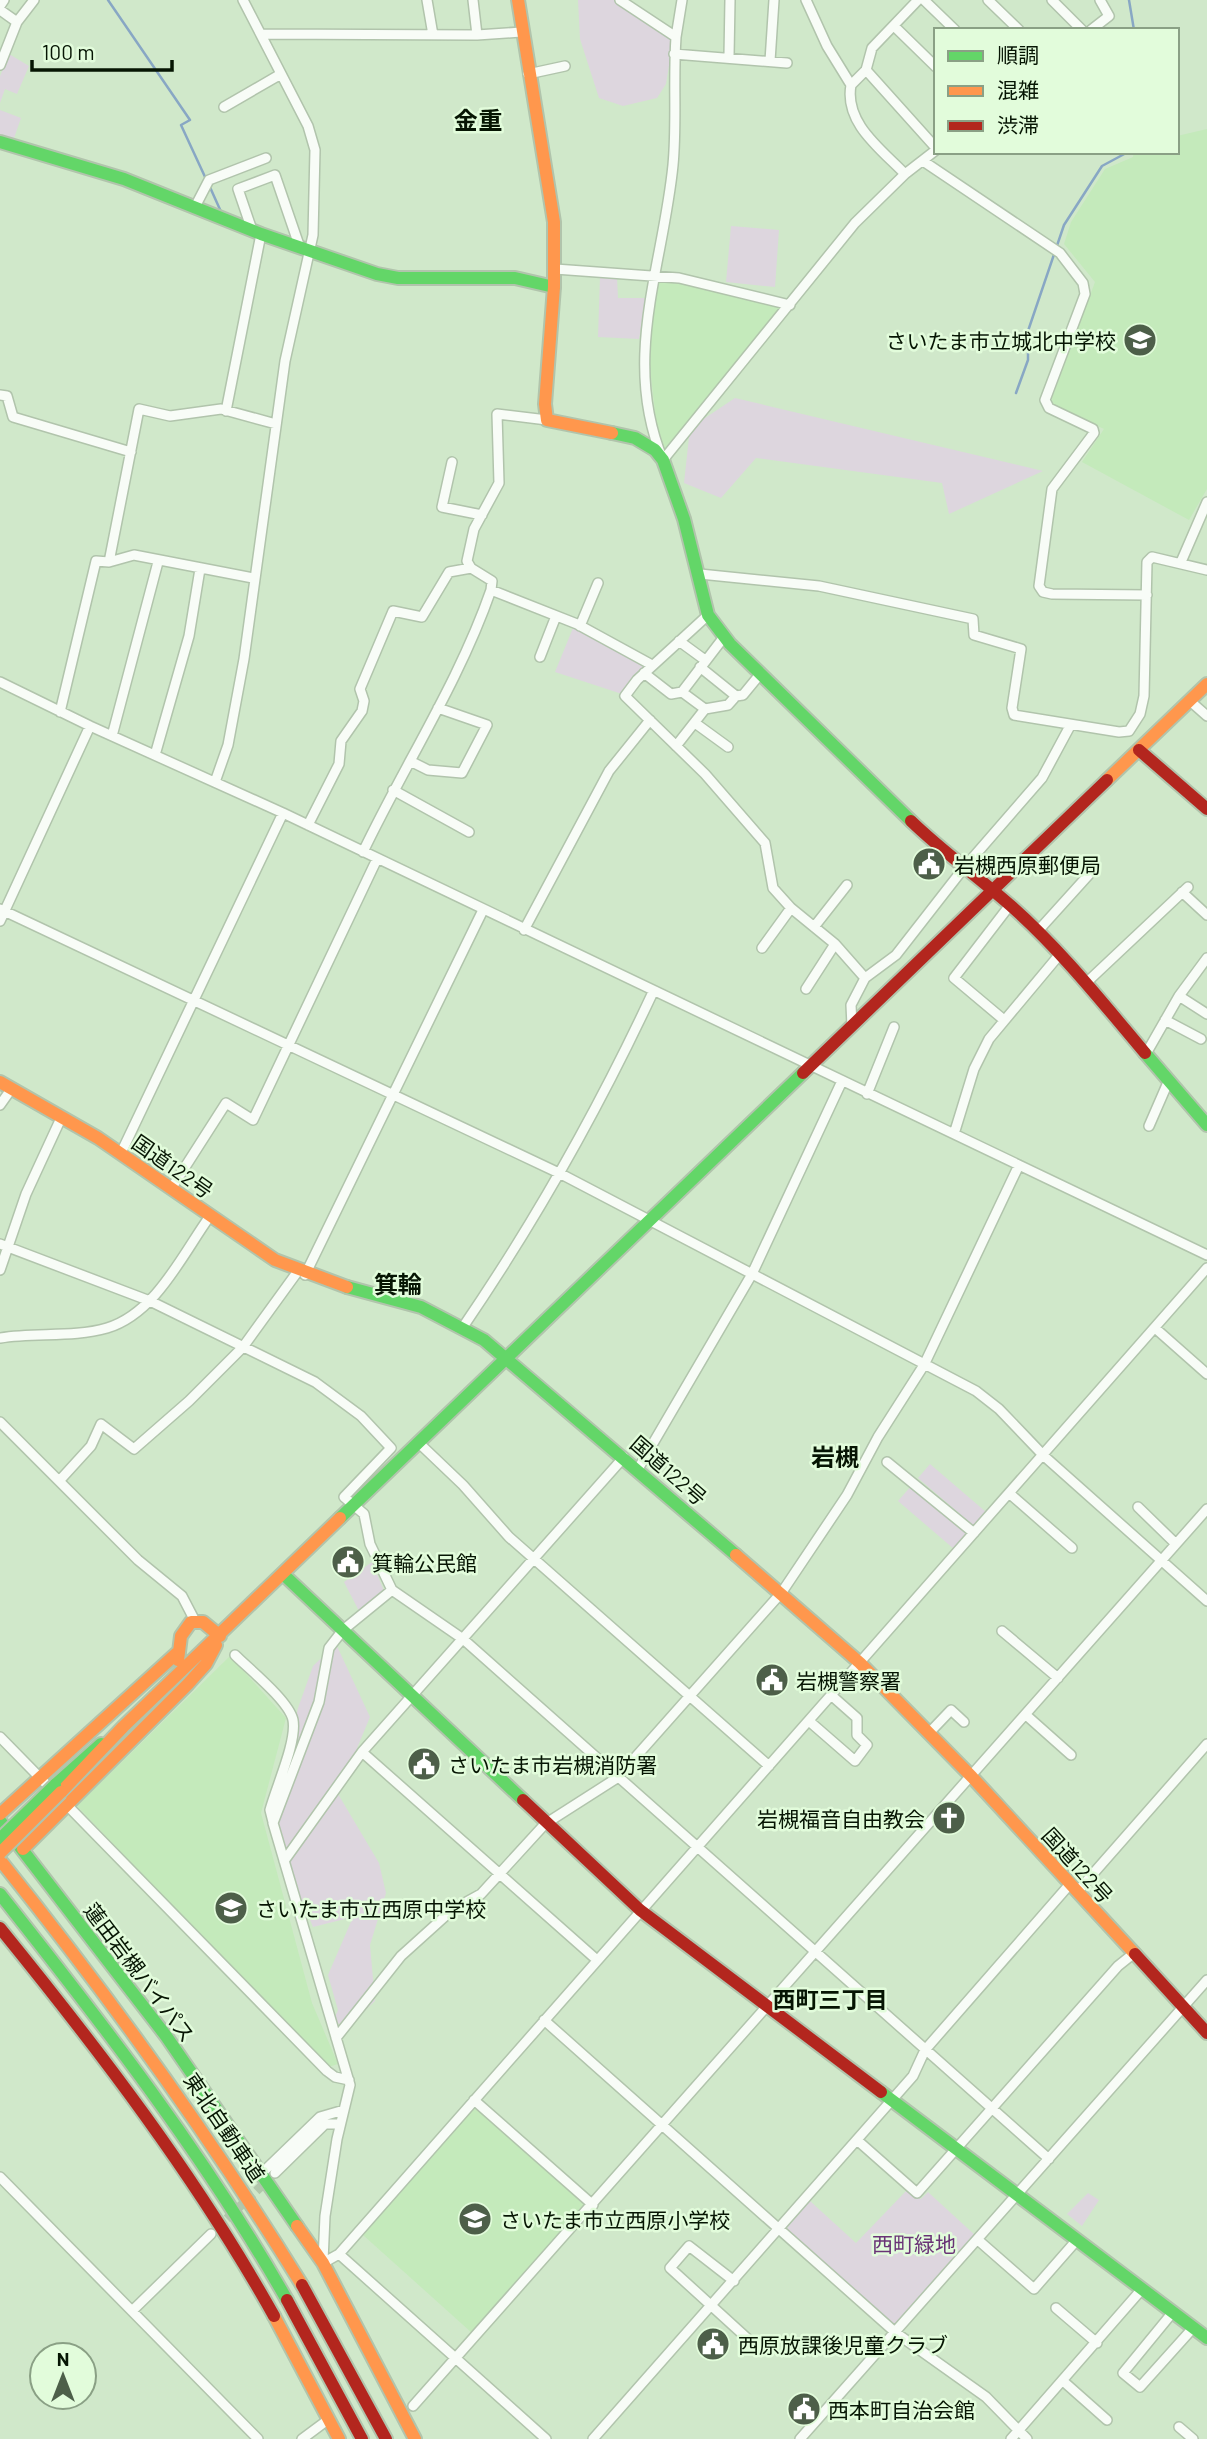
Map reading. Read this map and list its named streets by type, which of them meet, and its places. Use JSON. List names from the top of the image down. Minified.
{"streets":{"main road":["国道122号","蓮田岩槻バイパス","東北自動車道"]},"districts":["金重","箕輪","岩槻","西町三丁目"],"parks":["西町緑地"],"places":{"school or university":["さいたま市立城北中学校","さいたま市立西原中学校","さいたま市立西原小学校"],"public building":["岩槻西原郵便局","箕輪公民館","岩槻警察署","さいたま市岩槻消防署","西原放課後児童クラブ","西本町自治会館"],"church":["岩槻福音自由教会"]},"legend":["順調","混雑","渋滞"],"scale_bar":"100 m","north":"top"}
